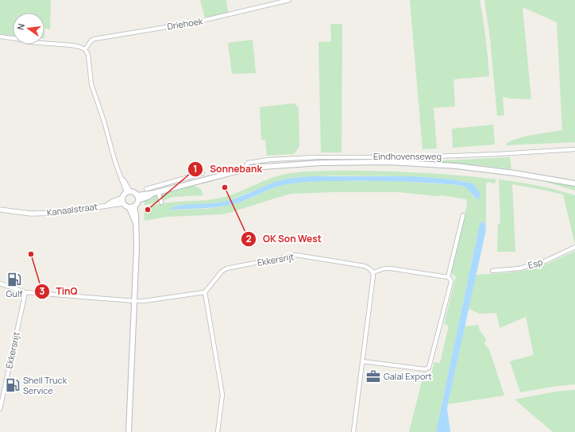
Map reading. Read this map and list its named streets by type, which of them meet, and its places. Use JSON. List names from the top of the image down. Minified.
{"streets":{"main road":["Eindhovenseweg"],"street":["Driehoek","Kanaalstraat","Ekkersrijt","Esp"]},"crossings":[["Eindhovenseweg","Kanaalstraat"]],"places":{"other":["OK Son West","Sonnebank","TinQ"],"fuel station":["Gulf","Shell Truck Service"],"office":["Galal Export"]},"north":"left"}
